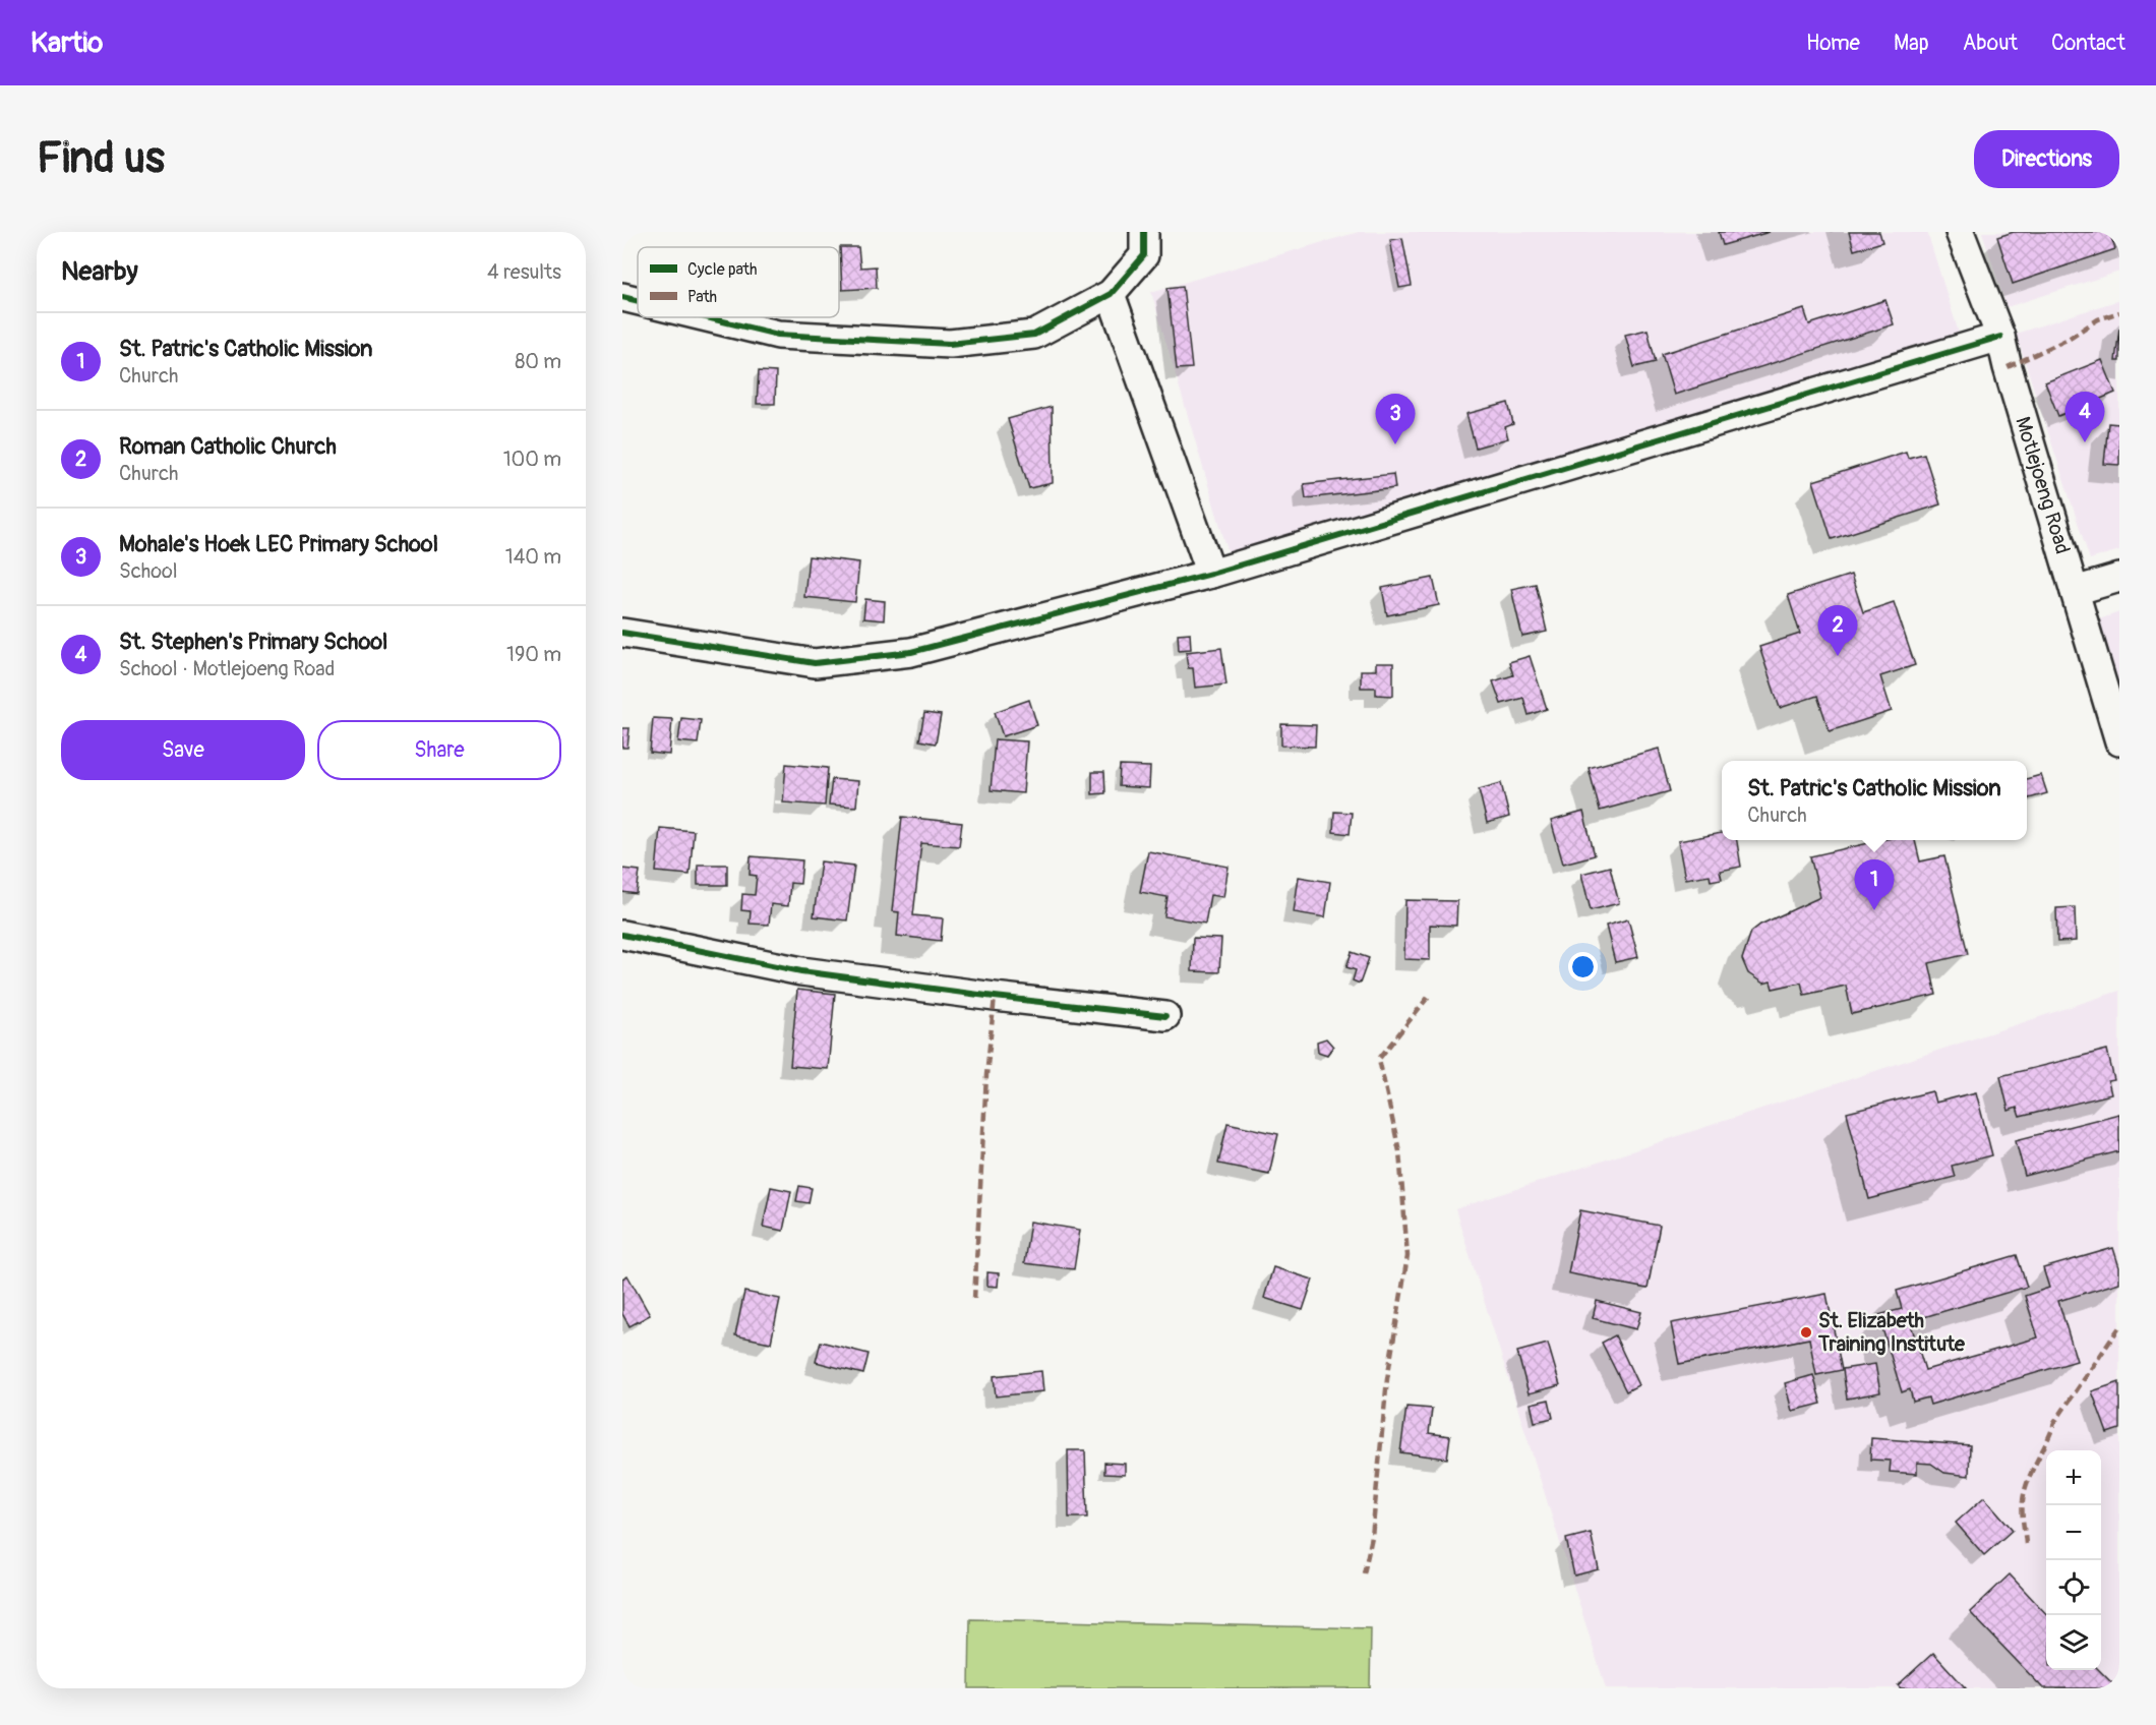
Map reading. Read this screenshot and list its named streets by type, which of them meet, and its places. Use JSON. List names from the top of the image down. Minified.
{"streets":{"street":["Motlejoeng Road"]},"places":["St. Elizabeth Training Institute"],"legend":["Cycle path","Path"],"page":{"header":"Kartio","nav":["Home","Map","About","Contact"],"buttons":["Directions",["Save","Share"]],"title":"Find us","heading":["Nearby","4 results"],"list":[{"mark":"1","name":"St. Patric's Catholic Mission","note":"Church","value":"80 m"},{"mark":"2","name":"Roman Catholic Church","note":"Church","value":"100 m"},{"mark":"3","name":"Mohale's Hoek LEC Primary School","note":"School","value":"140 m"},{"mark":"4","name":"St. Stephen's Primary School","note":"School · Motlejoeng Road","value":"190 m"}],"pins":["4","3","2","1"],"popup":["St. Patric's Catholic Mission","Church"],"map_buttons":["+","−"]}}
